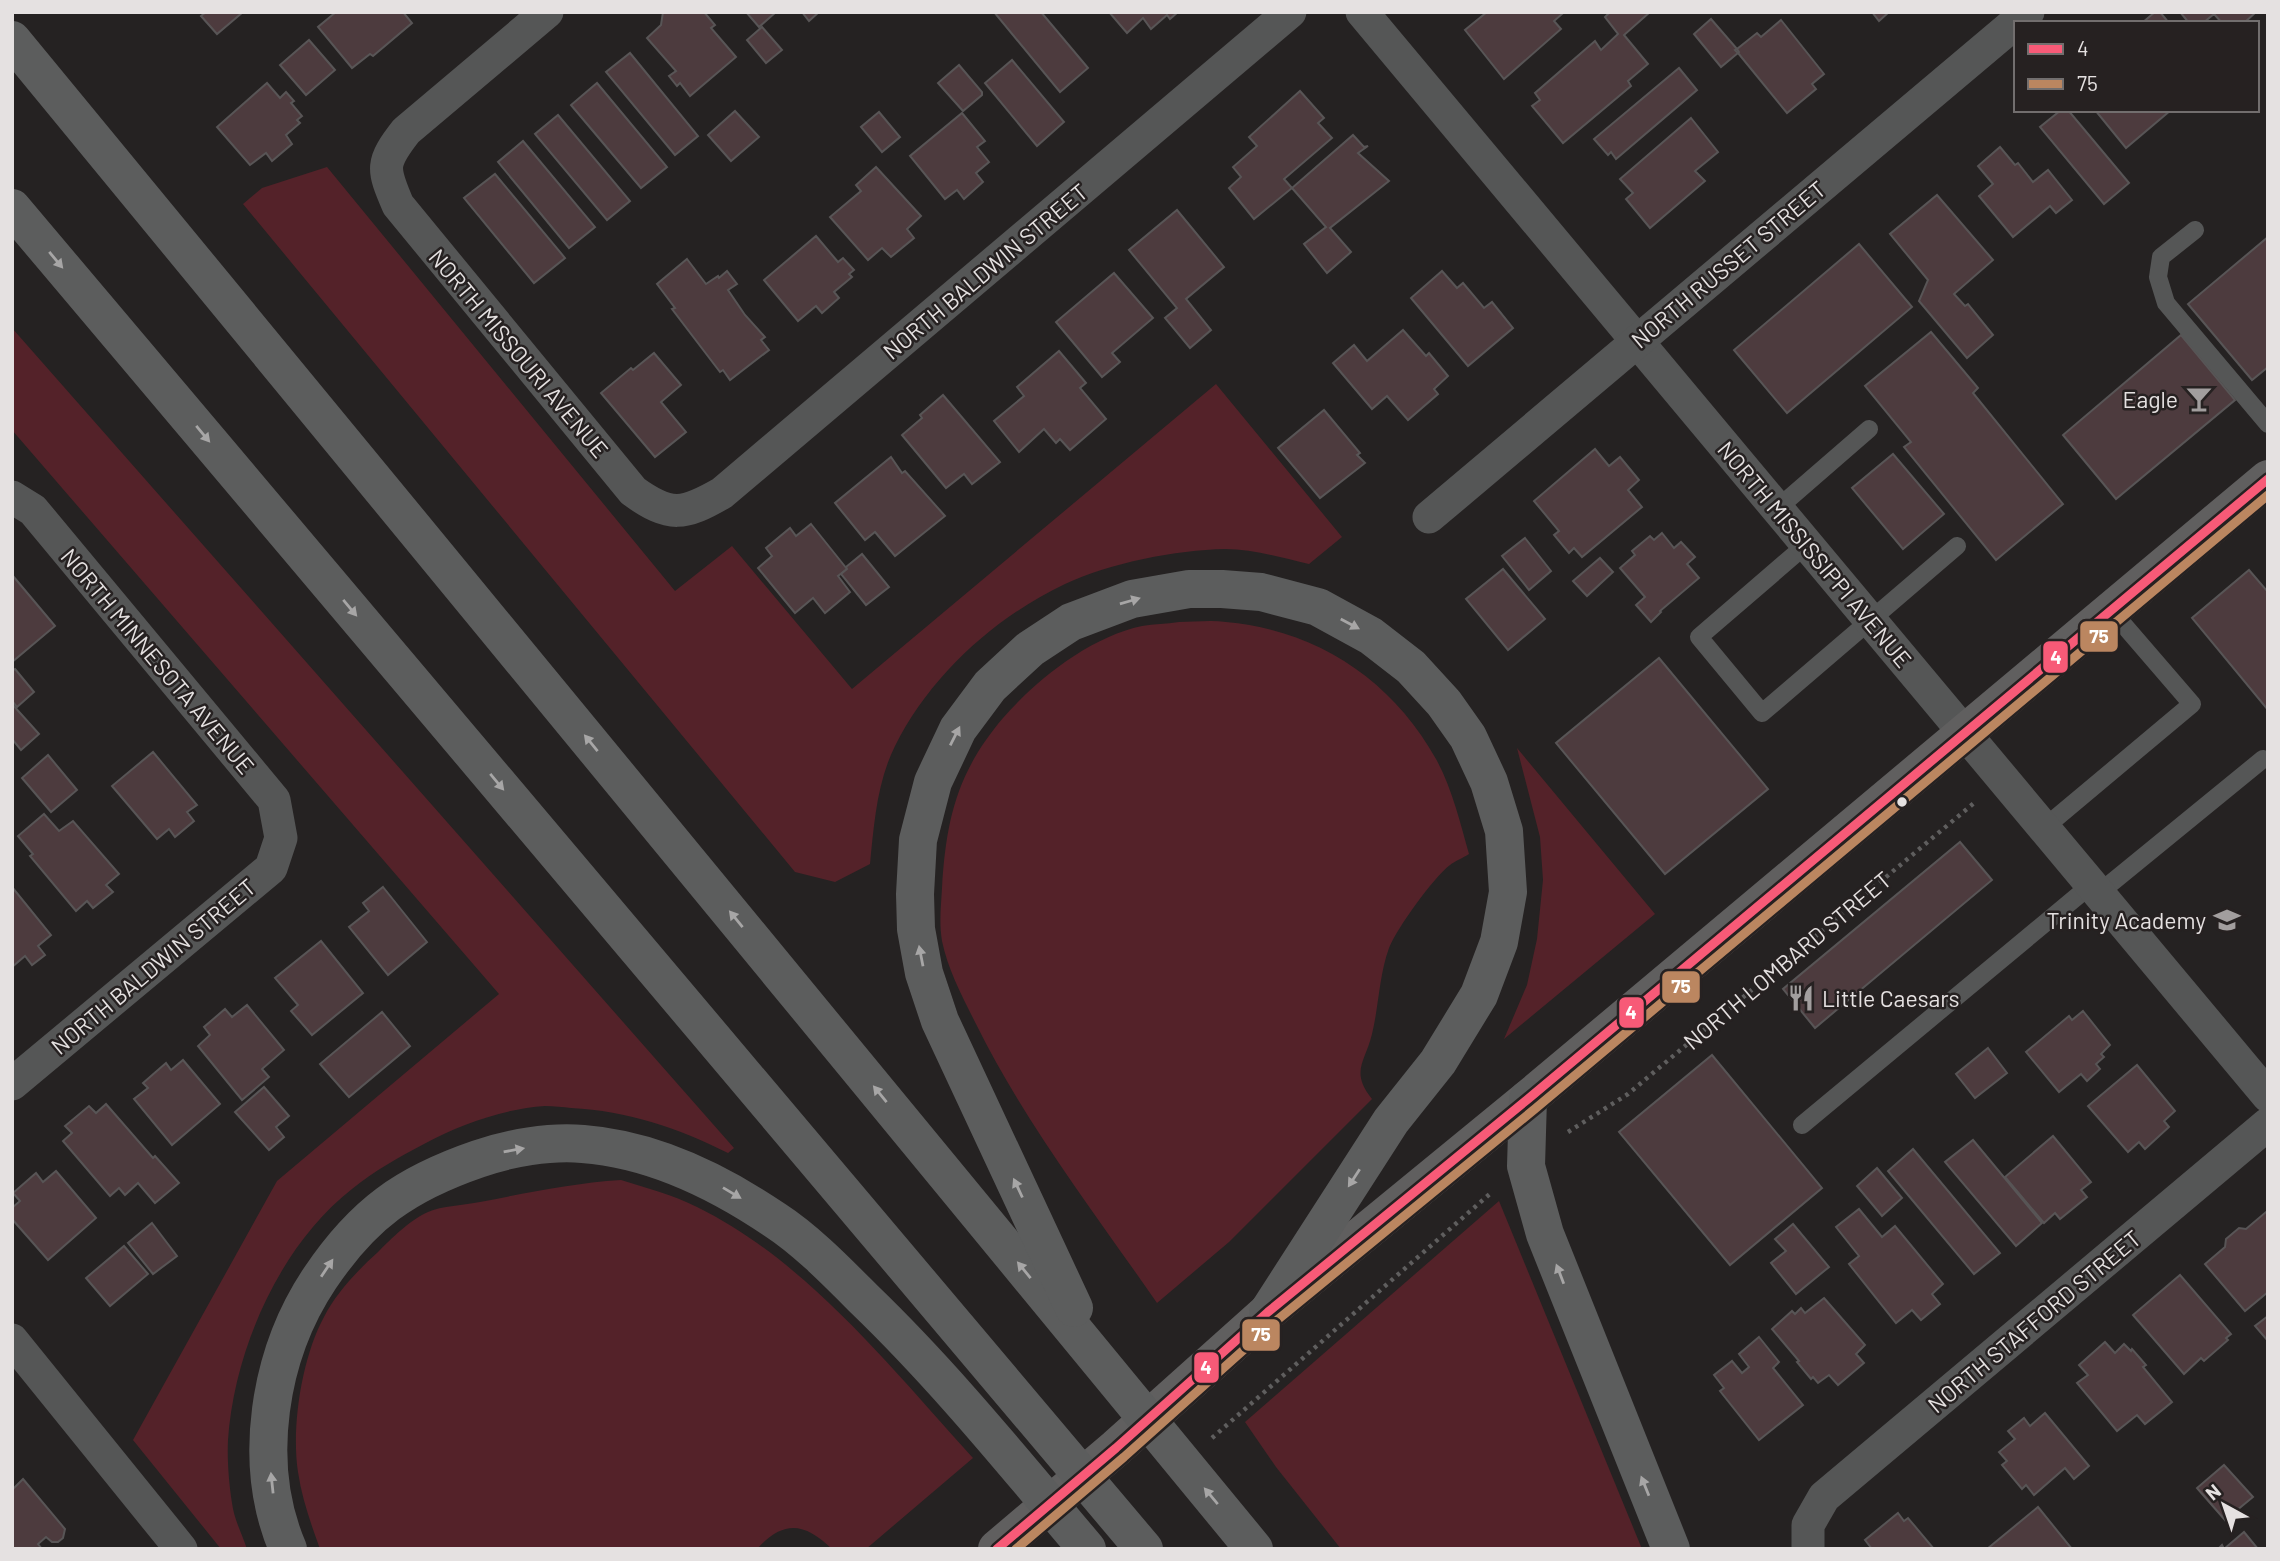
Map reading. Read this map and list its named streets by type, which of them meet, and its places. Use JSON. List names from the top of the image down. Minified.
{"streets":{"street":["NORTH RUSSET STREET","NORTH BALDWIN STREET","NORTH MISSOURI AVENUE","NORTH MISSISSIPPI AVENUE","NORTH MINNESOTA AVENUE","NORTH STAFFORD STREET"],"path":["NORTH LOMBARD STREET"]},"crossings":[["NORTH RUSSET STREET","NORTH MISSISSIPPI AVENUE"],["NORTH BALDWIN STREET","NORTH MISSOURI AVENUE"],["NORTH BALDWIN STREET","NORTH MINNESOTA AVENUE"],["NORTH MISSISSIPPI AVENUE","NORTH LOMBARD STREET"]],"places":{"bar":["Eagle"],"school or university":["Trinity Academy"],"restaurant":["Little Caesars"]},"lines":["transit line 4","transit line 75"],"legend":["4","75"],"north":"top left"}
